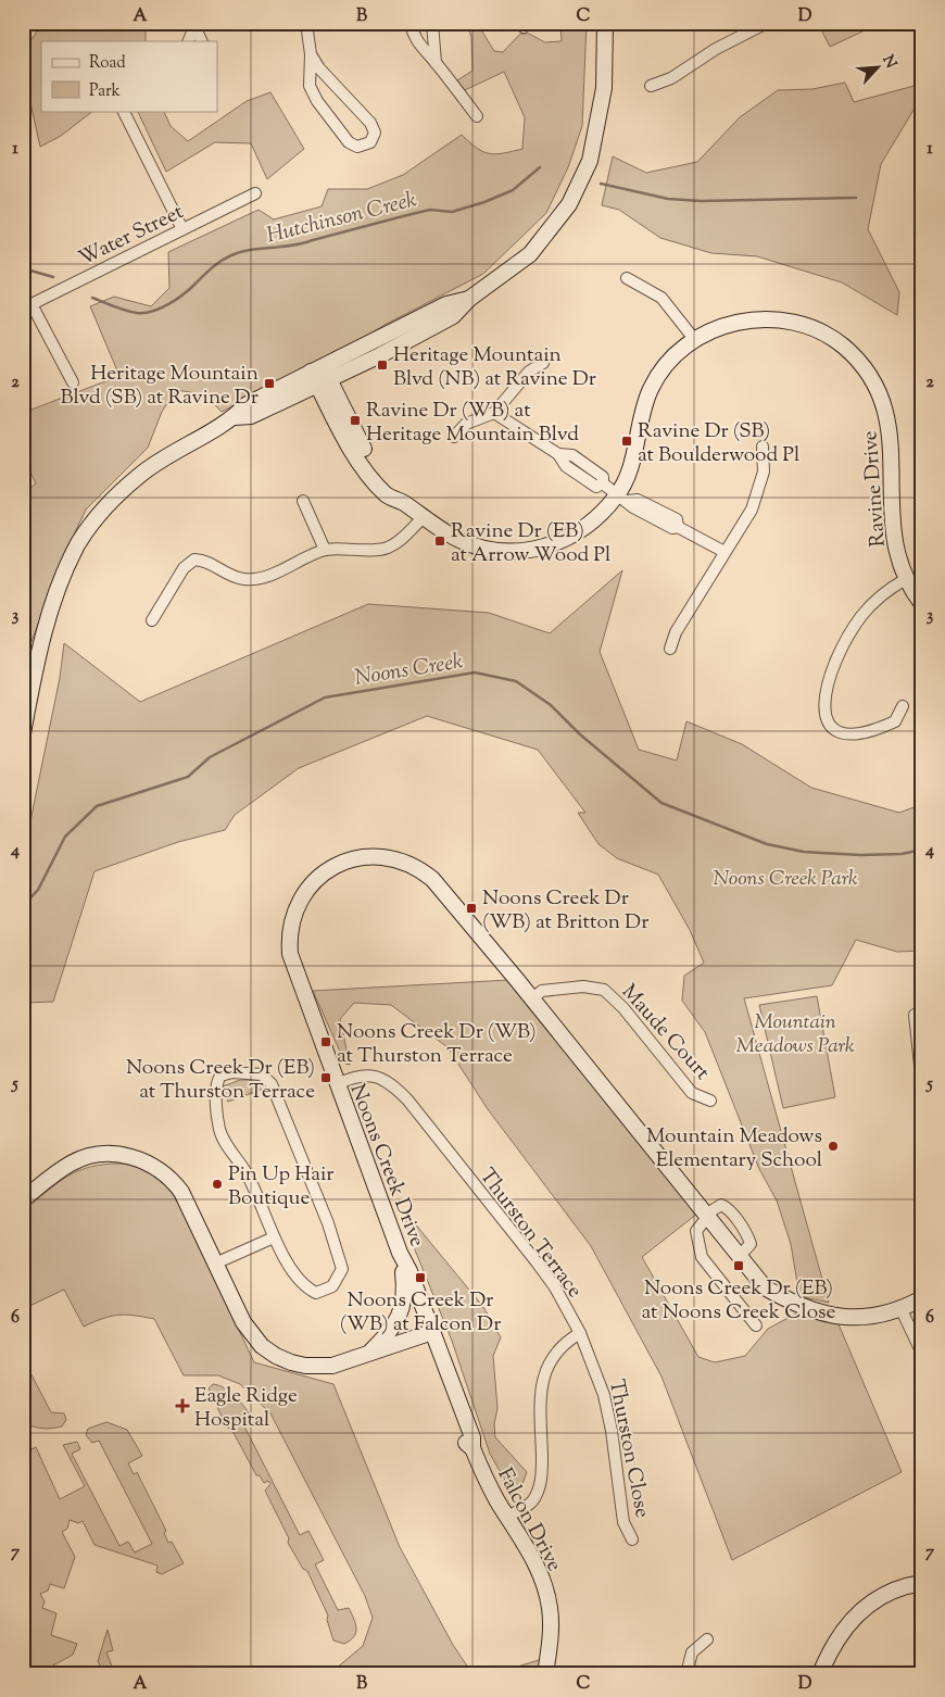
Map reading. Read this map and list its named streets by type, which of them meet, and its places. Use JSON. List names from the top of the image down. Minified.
{"streets":{"street":["Water Street","Ravine Drive","Maude Court","Noons Creek Drive","Thurston Terrace","Thurston Close","Falcon Drive"]},"crossings":[["Maude Court","Noons Creek Drive"],["Noons Creek Drive","Thurston Terrace"],["Noons Creek Drive","Falcon Drive"],["Thurston Terrace","Thurston Close"]],"water":["Hutchinson Creek","Noons Creek"],"parks":["Noons Creek Park","Mountain Meadows Park"],"places":{"transit":["Heritage Mountain Blvd (NB) at Ravine Dr","Heritage Mountain Blvd (SB) at Ravine Dr","Ravine Dr (WB) at Heritage Mountain Blvd","Ravine Dr (SB) at Boulderwood Pl","Ravine Dr (EB) at Arrow Wood Pl","Noons Creek Dr (WB) at Britton Dr","Noons Creek Dr (WB) at Thurston Terrace","Noons Creek Dr (EB) at Thurston Terrace","Noons Creek Dr (EB) at Noons Creek Close","Noons Creek Dr (WB) at Falcon Dr"],"other":["Mountain Meadows Elementary School","Pin Up Hair Boutique"],"health":["Eagle Ridge Hospital"]},"legend":["Road","Park"],"north":"top right","grid":{"columns":["A","B","C","D"],"rows":["1","2","3","4","5","6","7"]}}
